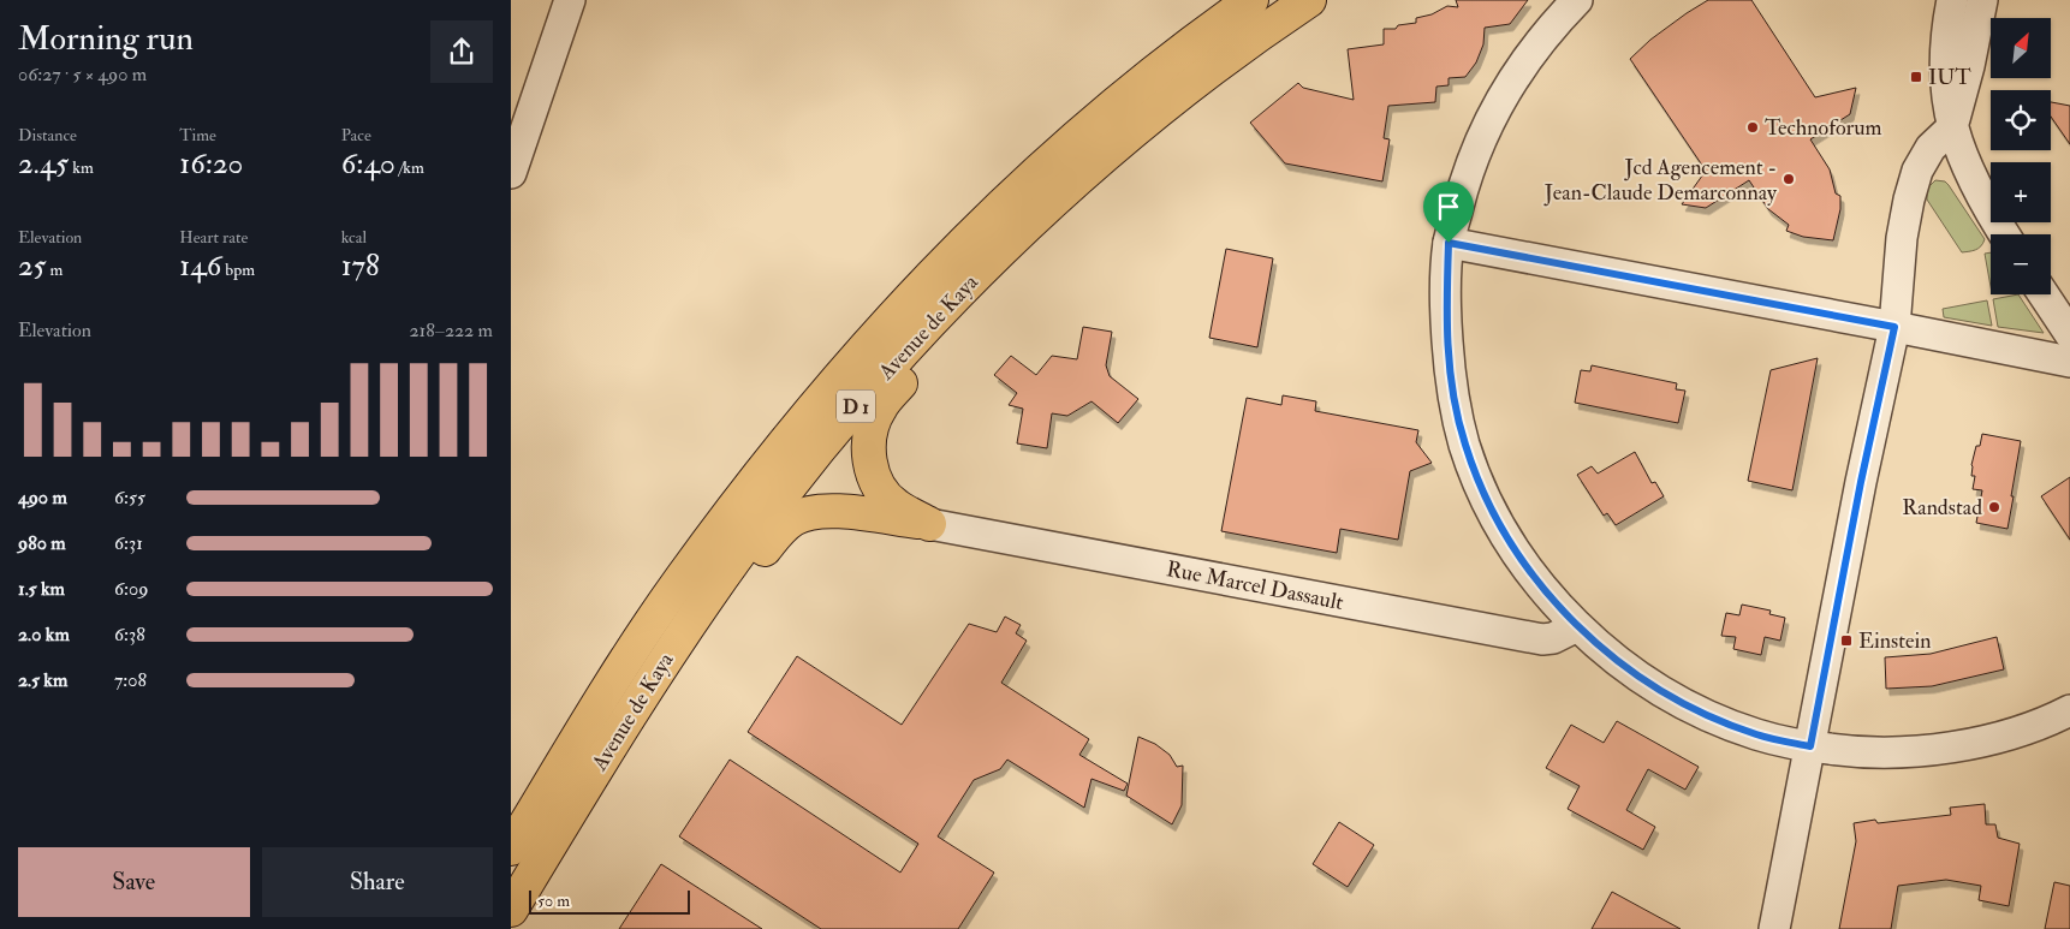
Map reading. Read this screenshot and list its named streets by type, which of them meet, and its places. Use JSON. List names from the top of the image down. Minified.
{"streets":{"main road":["Avenue de Kaya","D 1"],"street":["Rue Marcel Dassault"]},"places":{"transit":["IUT","Einstein"],"other":["Technoforum","Jcd Agencement - Jean-Claude Demarconnay","Randstad"]},"scale_bar":"50 m","north":"top right","page":{"heading":["Morning run","06:27 · 5 × 490 m"],"map_buttons":["+","−"],"stats":[["Distance","2.45 km"],["Time","16:20"],["Pace","6:40 /km"],["Elevation","25 m"],["Heart rate","146 bpm"],["kcal","178"]],"chart":["Elevation","218–222 m"],"list":[{"name":"490 m","note":"6:55"},{"name":"980 m","note":"6:31"},{"name":"1.5 km","note":"6:09"},{"name":"2.0 km","note":"6:38"},{"name":"2.5 km","note":"7:08"}],"buttons":["Save","Share"],"scale":"50 m"}}
